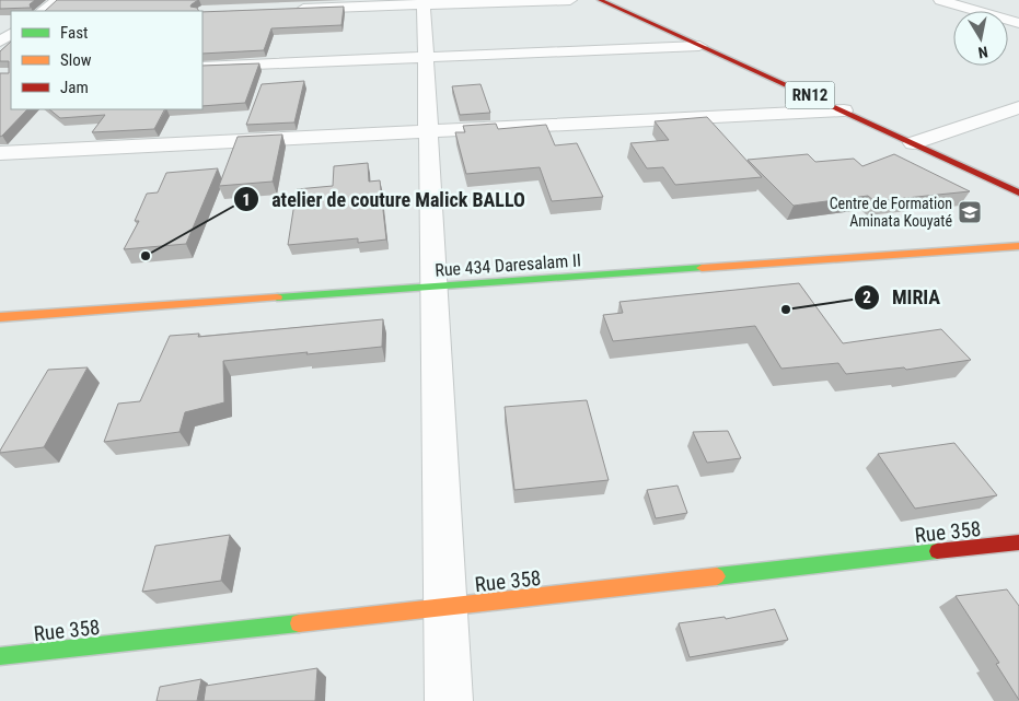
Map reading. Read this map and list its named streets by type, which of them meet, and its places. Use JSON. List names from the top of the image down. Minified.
{"streets":{"street":["RN12","Rue 434 Daresalam II","Rue 358"]},"places":{"school or university":["Centre de Formation Aminata Kouyaté"],"other":["atelier de couture Malick BALLO","MIRIA"]},"legend":["Fast","Slow","Jam"],"north":"bottom"}
